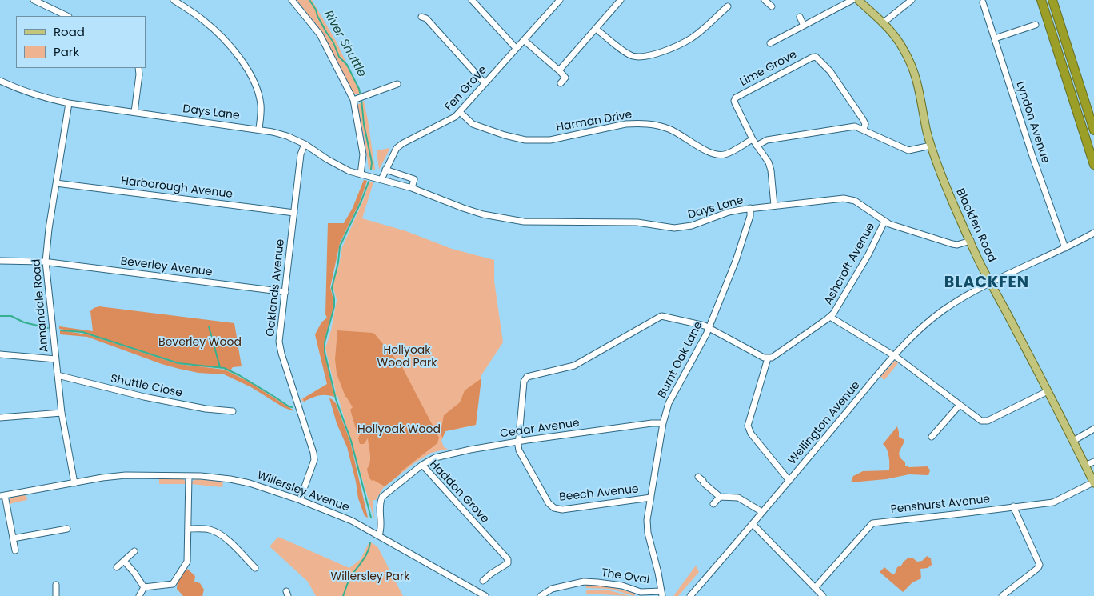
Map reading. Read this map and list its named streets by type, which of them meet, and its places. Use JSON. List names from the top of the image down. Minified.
{"streets":{"main road":["Blackfen Road"],"street":["Lime Grove","Fen Grove","Days Lane","Harman Drive","Lyndon Avenue","Harborough Avenue","Ashcroft Avenue","Beverley Avenue","Oaklands Avenue","Annandale Road","Burnt Oak Lane","Shuttle Close","Wellington Avenue","Cedar Avenue","Willersley Avenue","Haddon Grove","Beech Avenue","Penshurst Avenue","The Oval"]},"crossings":[["Lime Grove","Days Lane"],["Lime Grove","Harman Drive"],["Fen Grove","Days Lane"],["Fen Grove","Harman Drive"],["Days Lane","Blackfen Road"],["Days Lane","Ashcroft Avenue"],["Days Lane","Oaklands Avenue"],["Days Lane","Annandale Road"],["Days Lane","Burnt Oak Lane"],["Lyndon Avenue","Wellington Avenue"],["Harborough Avenue","Oaklands Avenue"],["Harborough Avenue","Annandale Road"],["Blackfen Road","Wellington Avenue"],["Blackfen Road","Penshurst Avenue"],["Beverley Avenue","Oaklands Avenue"],["Beverley Avenue","Annandale Road"],["Oaklands Avenue","Willersley Avenue"],["Annandale Road","Shuttle Close"],["Annandale Road","Willersley Avenue"],["Burnt Oak Lane","Cedar Avenue"],["Burnt Oak Lane","Beech Avenue"],["Burnt Oak Lane","The Oval"],["Cedar Avenue","Haddon Grove"],["Cedar Avenue","Beech Avenue"],["Willersley Avenue","Haddon Grove"]],"districts":["BLACKFEN"],"water":["River Shuttle"],"parks":["Beverley Wood","Hollyoak Wood Park","Hollyoak Wood","Willersley Park"],"legend":["Road","Park"]}
